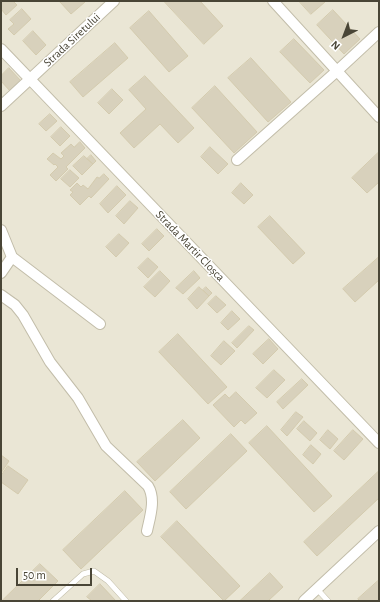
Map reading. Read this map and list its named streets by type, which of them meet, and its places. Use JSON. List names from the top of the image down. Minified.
{"streets":{"street":["Strada Siretului","Strada Martir Cloșca"]},"crossings":[["Strada Siretului","Strada Martir Cloșca"]],"scale_bar":"50 m","north":"bottom left"}
